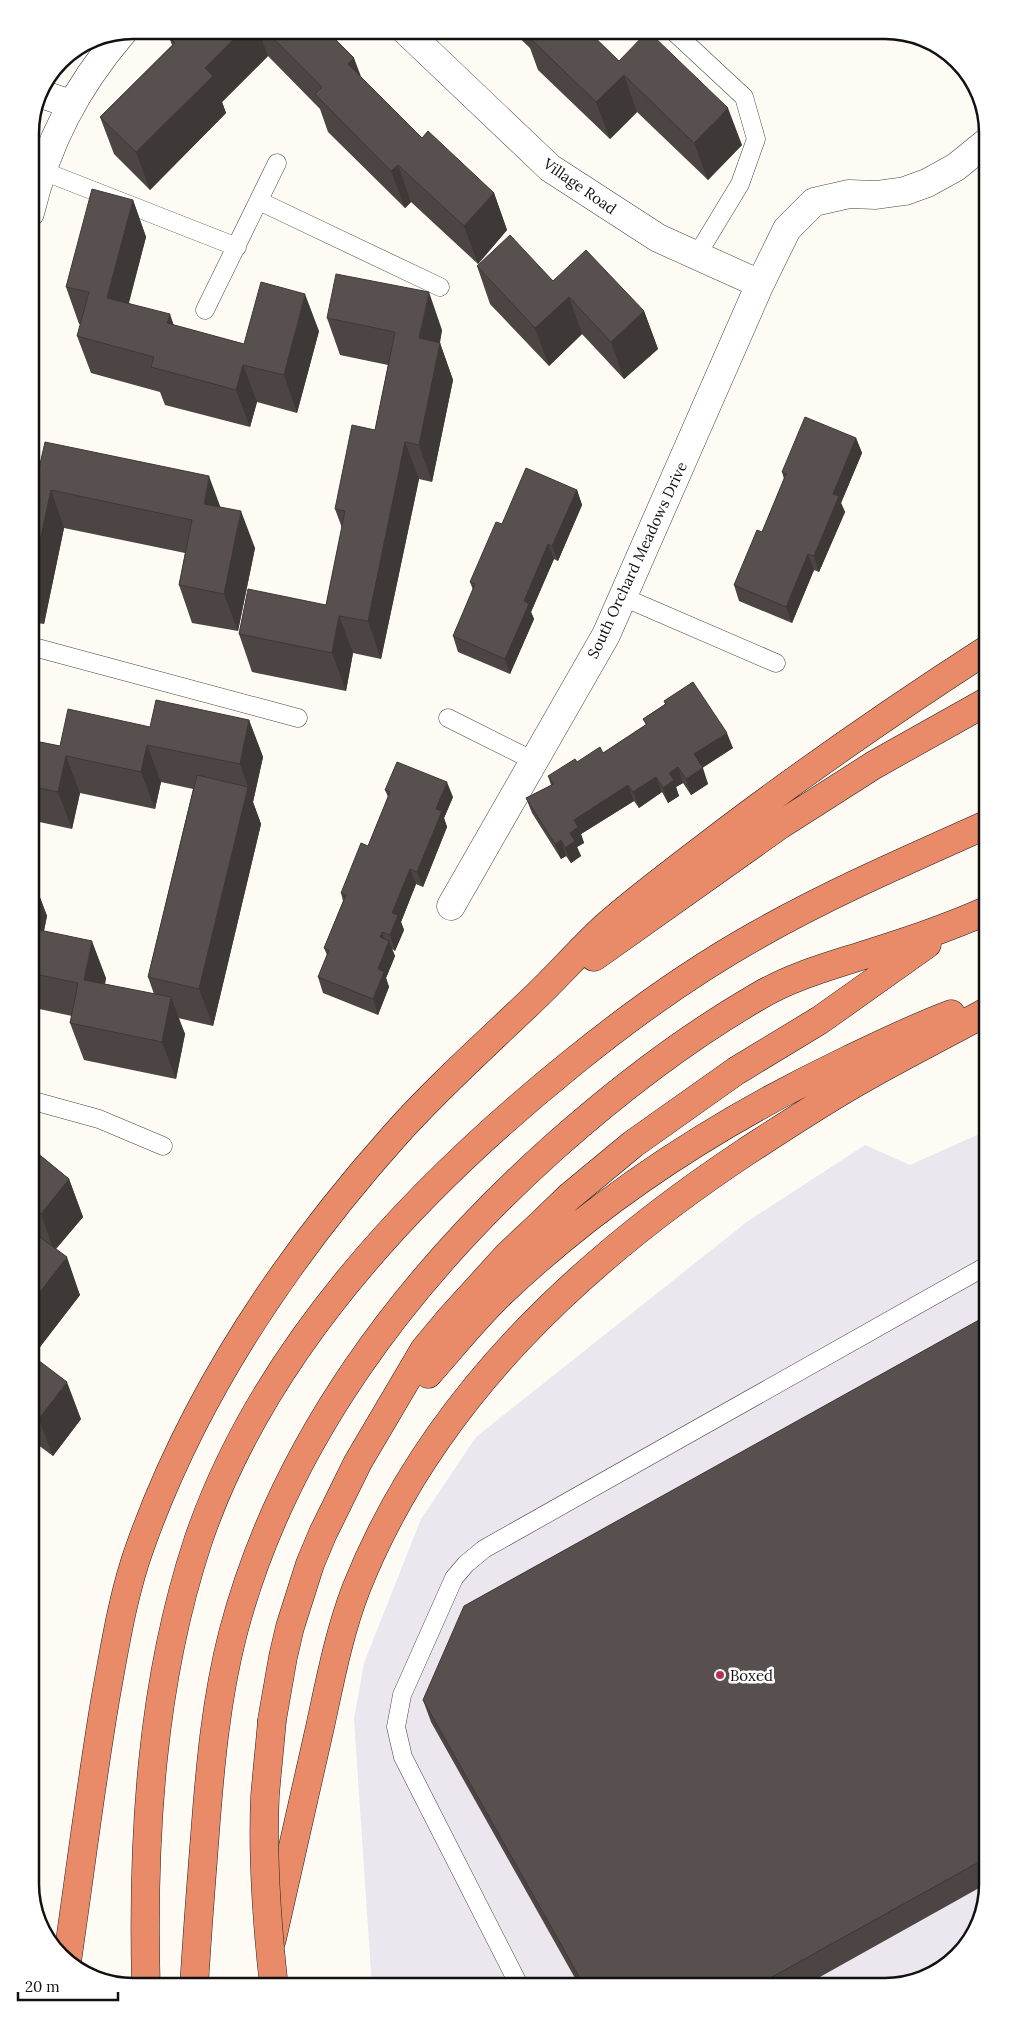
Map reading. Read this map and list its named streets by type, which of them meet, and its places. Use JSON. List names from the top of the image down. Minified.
{"streets":{"street":["Village Road","South Orchard Meadows Drive"]},"crossings":[["Village Road","South Orchard Meadows Drive"]],"places":["Boxed"],"scale_bar":"20 m"}
